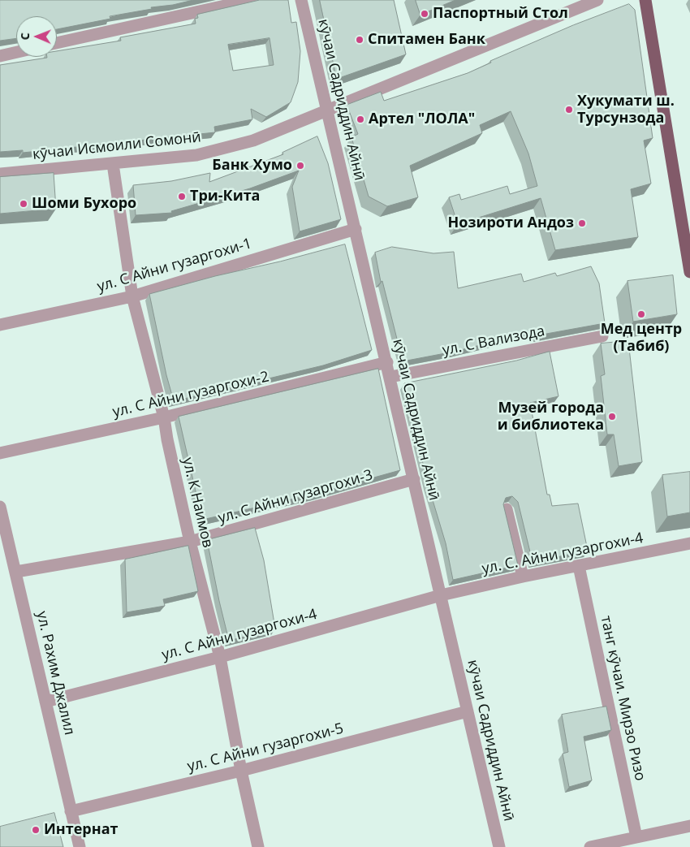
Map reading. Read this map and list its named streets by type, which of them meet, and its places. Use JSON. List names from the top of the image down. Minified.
{"streets":{"street":["кӯчаи Садриддин Айнӣ","кӯчаи Исмоили Сомонӣ","ул. С Айни гузаргохи-1","ул. С Вализода","ул. С Айни гузаргохи-2","ул. С Айни гузаргохи-3","ул. К Наимов","ул. С. Айни гузаргохи-4","ул. С Айни гузаргохи-4","ул. Рахим Джалил","танг кӯчаи. Мирзо Ризо","ул. С Айни гузаргохи-5"]},"crossings":[["кӯчаи Садриддин Айнӣ","кӯчаи Исмоили Сомонӣ"],["кӯчаи Садриддин Айнӣ","ул. С Айни гузаргохи-1"],["кӯчаи Садриддин Айнӣ","ул. С Вализода"],["кӯчаи Садриддин Айнӣ","ул. С Айни гузаргохи-2"],["кӯчаи Садриддин Айнӣ","ул. С Айни гузаргохи-3"],["кӯчаи Садриддин Айнӣ","ул. С. Айни гузаргохи-4"],["кӯчаи Садриддин Айнӣ","ул. С Айни гузаргохи-4"],["кӯчаи Садриддин Айнӣ","ул. С Айни гузаргохи-5"],["кӯчаи Исмоили Сомонӣ","ул. К Наимов"],["ул. С Айни гузаргохи-1","ул. К Наимов"],["ул. С Айни гузаргохи-2","ул. К Наимов"],["ул. С Айни гузаргохи-3","ул. К Наимов"],["ул. С Айни гузаргохи-3","ул. Рахим Джалил"],["ул. К Наимов","ул. С Айни гузаргохи-4"],["ул. К Наимов","ул. С Айни гузаргохи-5"],["ул. С. Айни гузаргохи-4","ул. С Айни гузаргохи-4"],["ул. С. Айни гузаргохи-4","танг кӯчаи. Мирзо Ризо"],["ул. С Айни гузаргохи-4","ул. Рахим Джалил"],["ул. Рахим Джалил","ул. С Айни гузаргохи-5"]],"places":["Паспортный Стол","Спитамен Банк","Хукумати ш. Турсунзода","Артел \"ЛОЛА\"","Банк Хумо","Три-Кита","Шоми Бухоро","Нозироти Андоз","Мед центр (Табиб)","Музей города и библиотека","Интернат"],"north":"left"}
